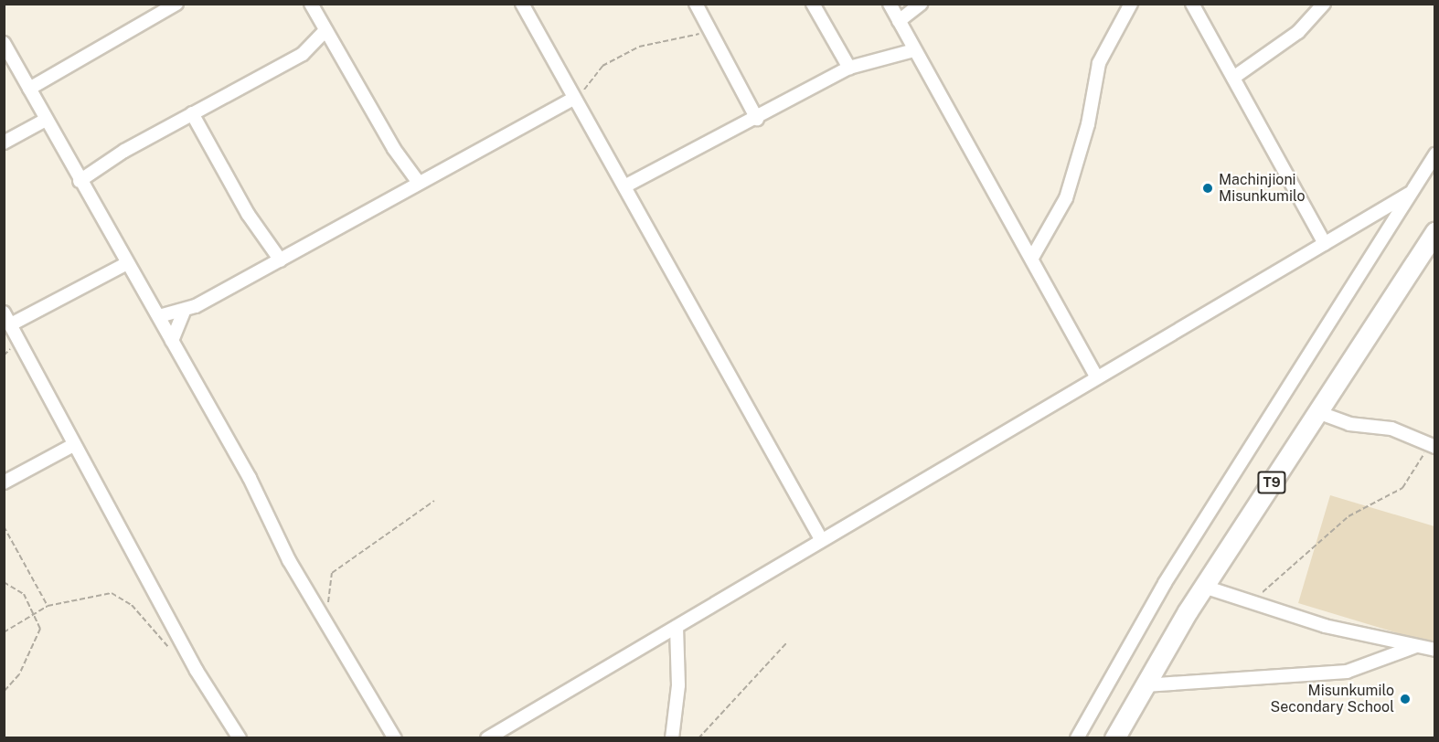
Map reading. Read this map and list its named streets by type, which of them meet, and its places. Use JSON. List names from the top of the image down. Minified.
{"streets":{"highway":["T9"]},"places":["Machinjioni Misunkumilo","Misunkumilo Secondary School"]}
